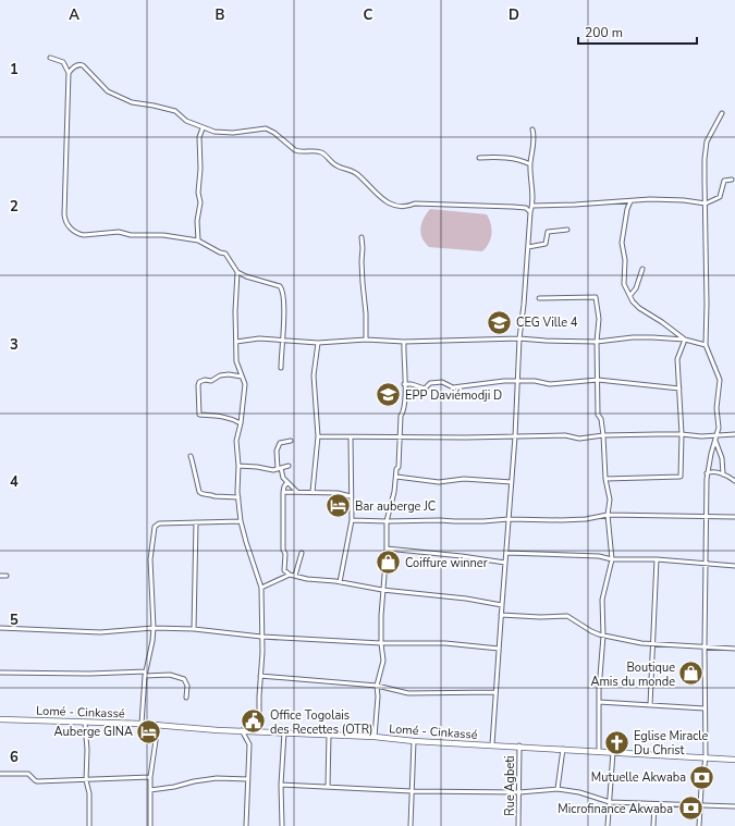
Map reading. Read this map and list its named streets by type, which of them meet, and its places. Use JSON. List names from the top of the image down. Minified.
{"streets":{"highway":["Lomé - Cinkassé"],"street":["Rue Agbeti"]},"crossings":[["Lomé - Cinkassé","Rue Agbeti"]],"places":{"school or university":["CEG Ville 4","EPP Daviémodji D"],"hotel":["Bar auberge JC","Auberge GINA"],"shop":["Coiffure winner","Boutique Amis du monde"],"public building":["Office Togolais des Recettes (OTR)"],"church":["Eglise Miracle Du Christ"],"bank":["Mutuelle Akwaba","Microfinance Akwaba"]},"scale_bar":"200 m","grid":{"columns":["A","B","C","D"],"rows":["1","2","3","4","5","6"]}}
